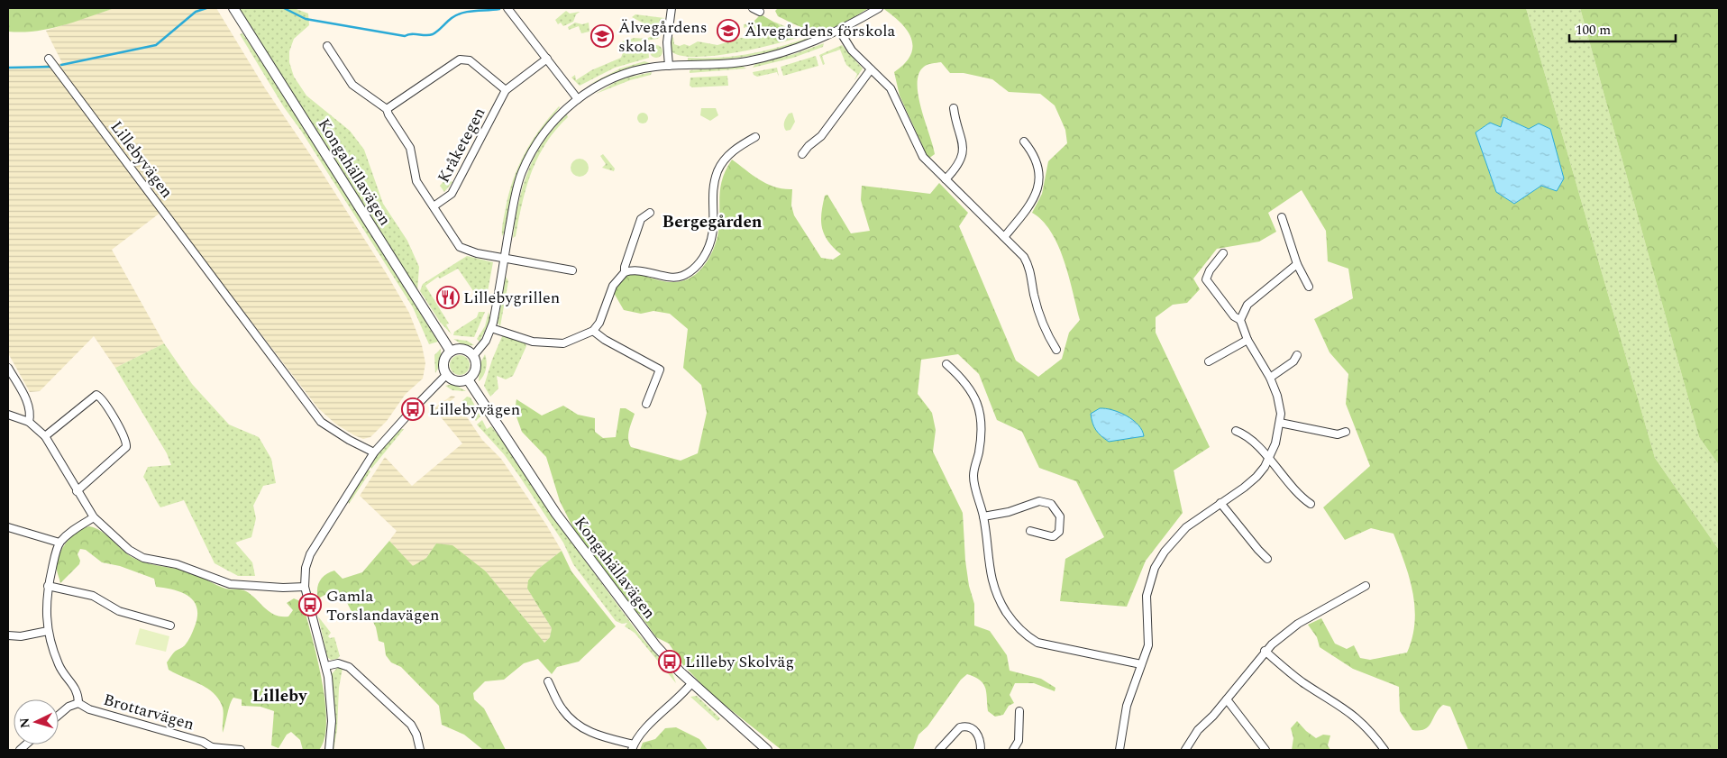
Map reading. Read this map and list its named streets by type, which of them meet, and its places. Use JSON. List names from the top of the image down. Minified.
{"streets":{"street":["Kråketegen","Lillebyvägen","Kongahällavägen","Brottarvägen"]},"districts":["Bergegården","Lilleby"],"places":{"school or university":["Älvegårdens förskola","Älvegårdens skola"],"restaurant":["Lillebygrillen"],"bus stop":["Lillebyvägen","Gamla Torslandavägen","Lilleby Skolväg"]},"scale_bar":"100 m","north":"left"}
